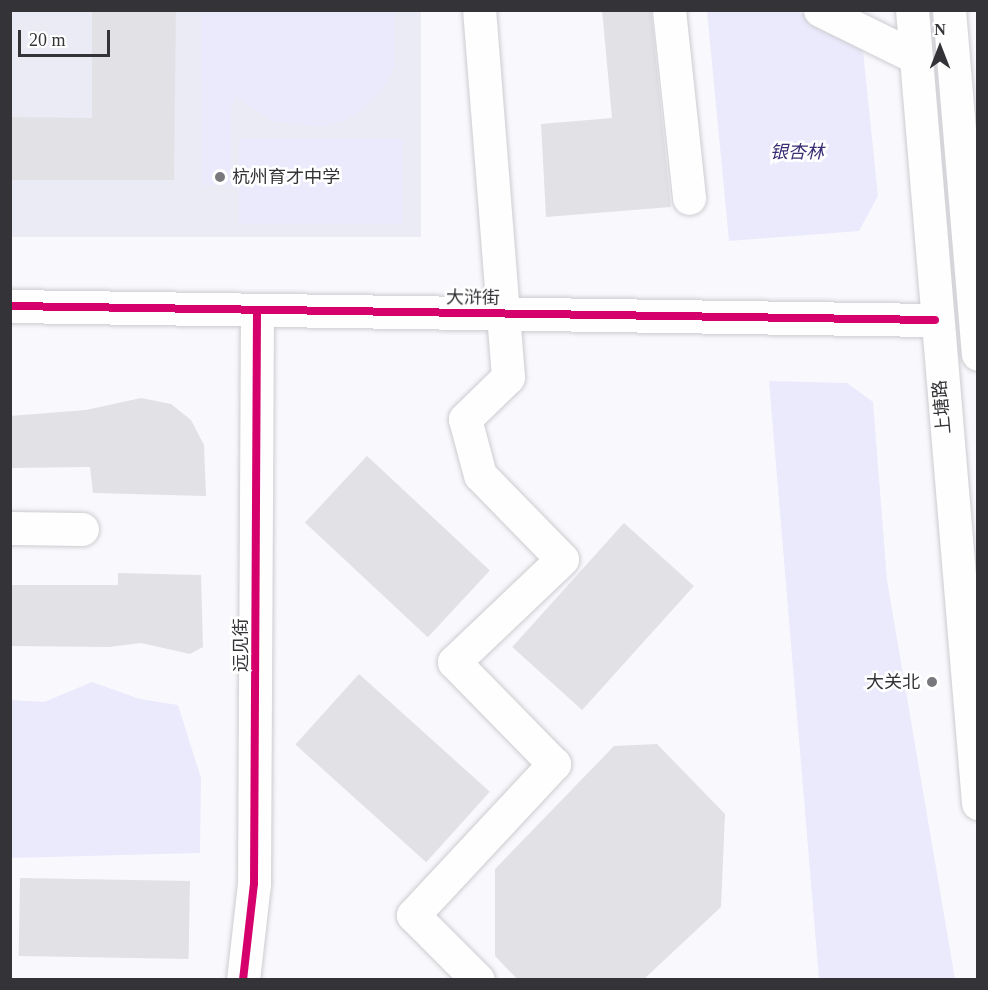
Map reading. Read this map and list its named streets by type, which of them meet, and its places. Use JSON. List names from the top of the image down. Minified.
{"streets":{"main road":["大浒街","上塘路","远见街"]},"crossings":[["大浒街","上塘路"],["大浒街","远见街"]],"parks":["银杏林"],"places":["杭州育才中学","大关北"],"scale_bar":"20 m","north":"top"}
